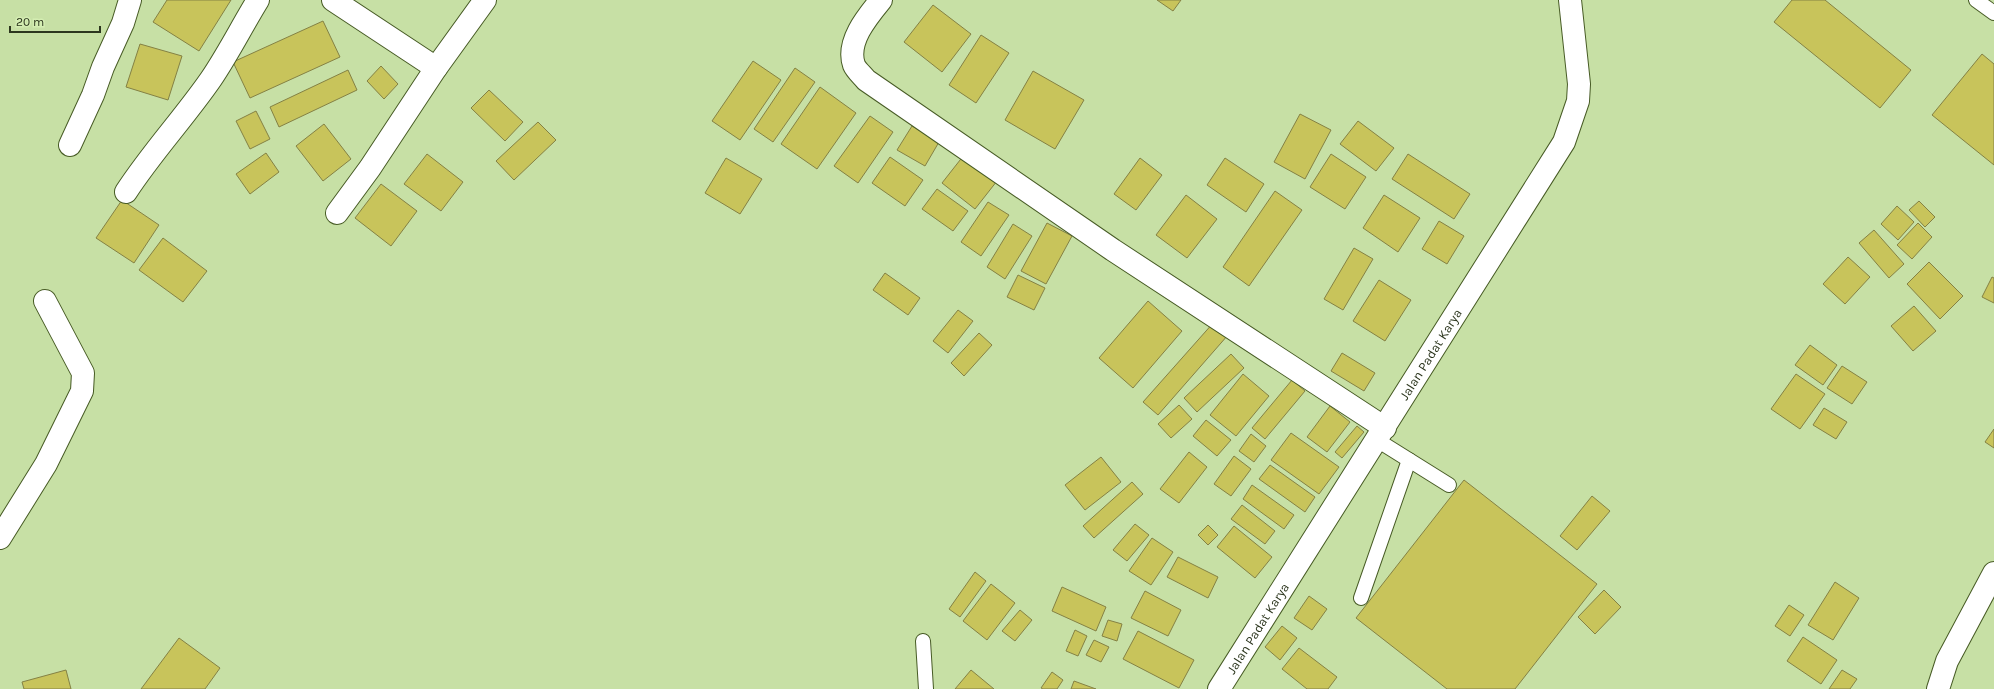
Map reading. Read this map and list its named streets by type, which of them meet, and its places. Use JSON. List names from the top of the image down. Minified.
{"streets":{"street":["Jalan Padat Karya"]},"scale_bar":"20 m"}
